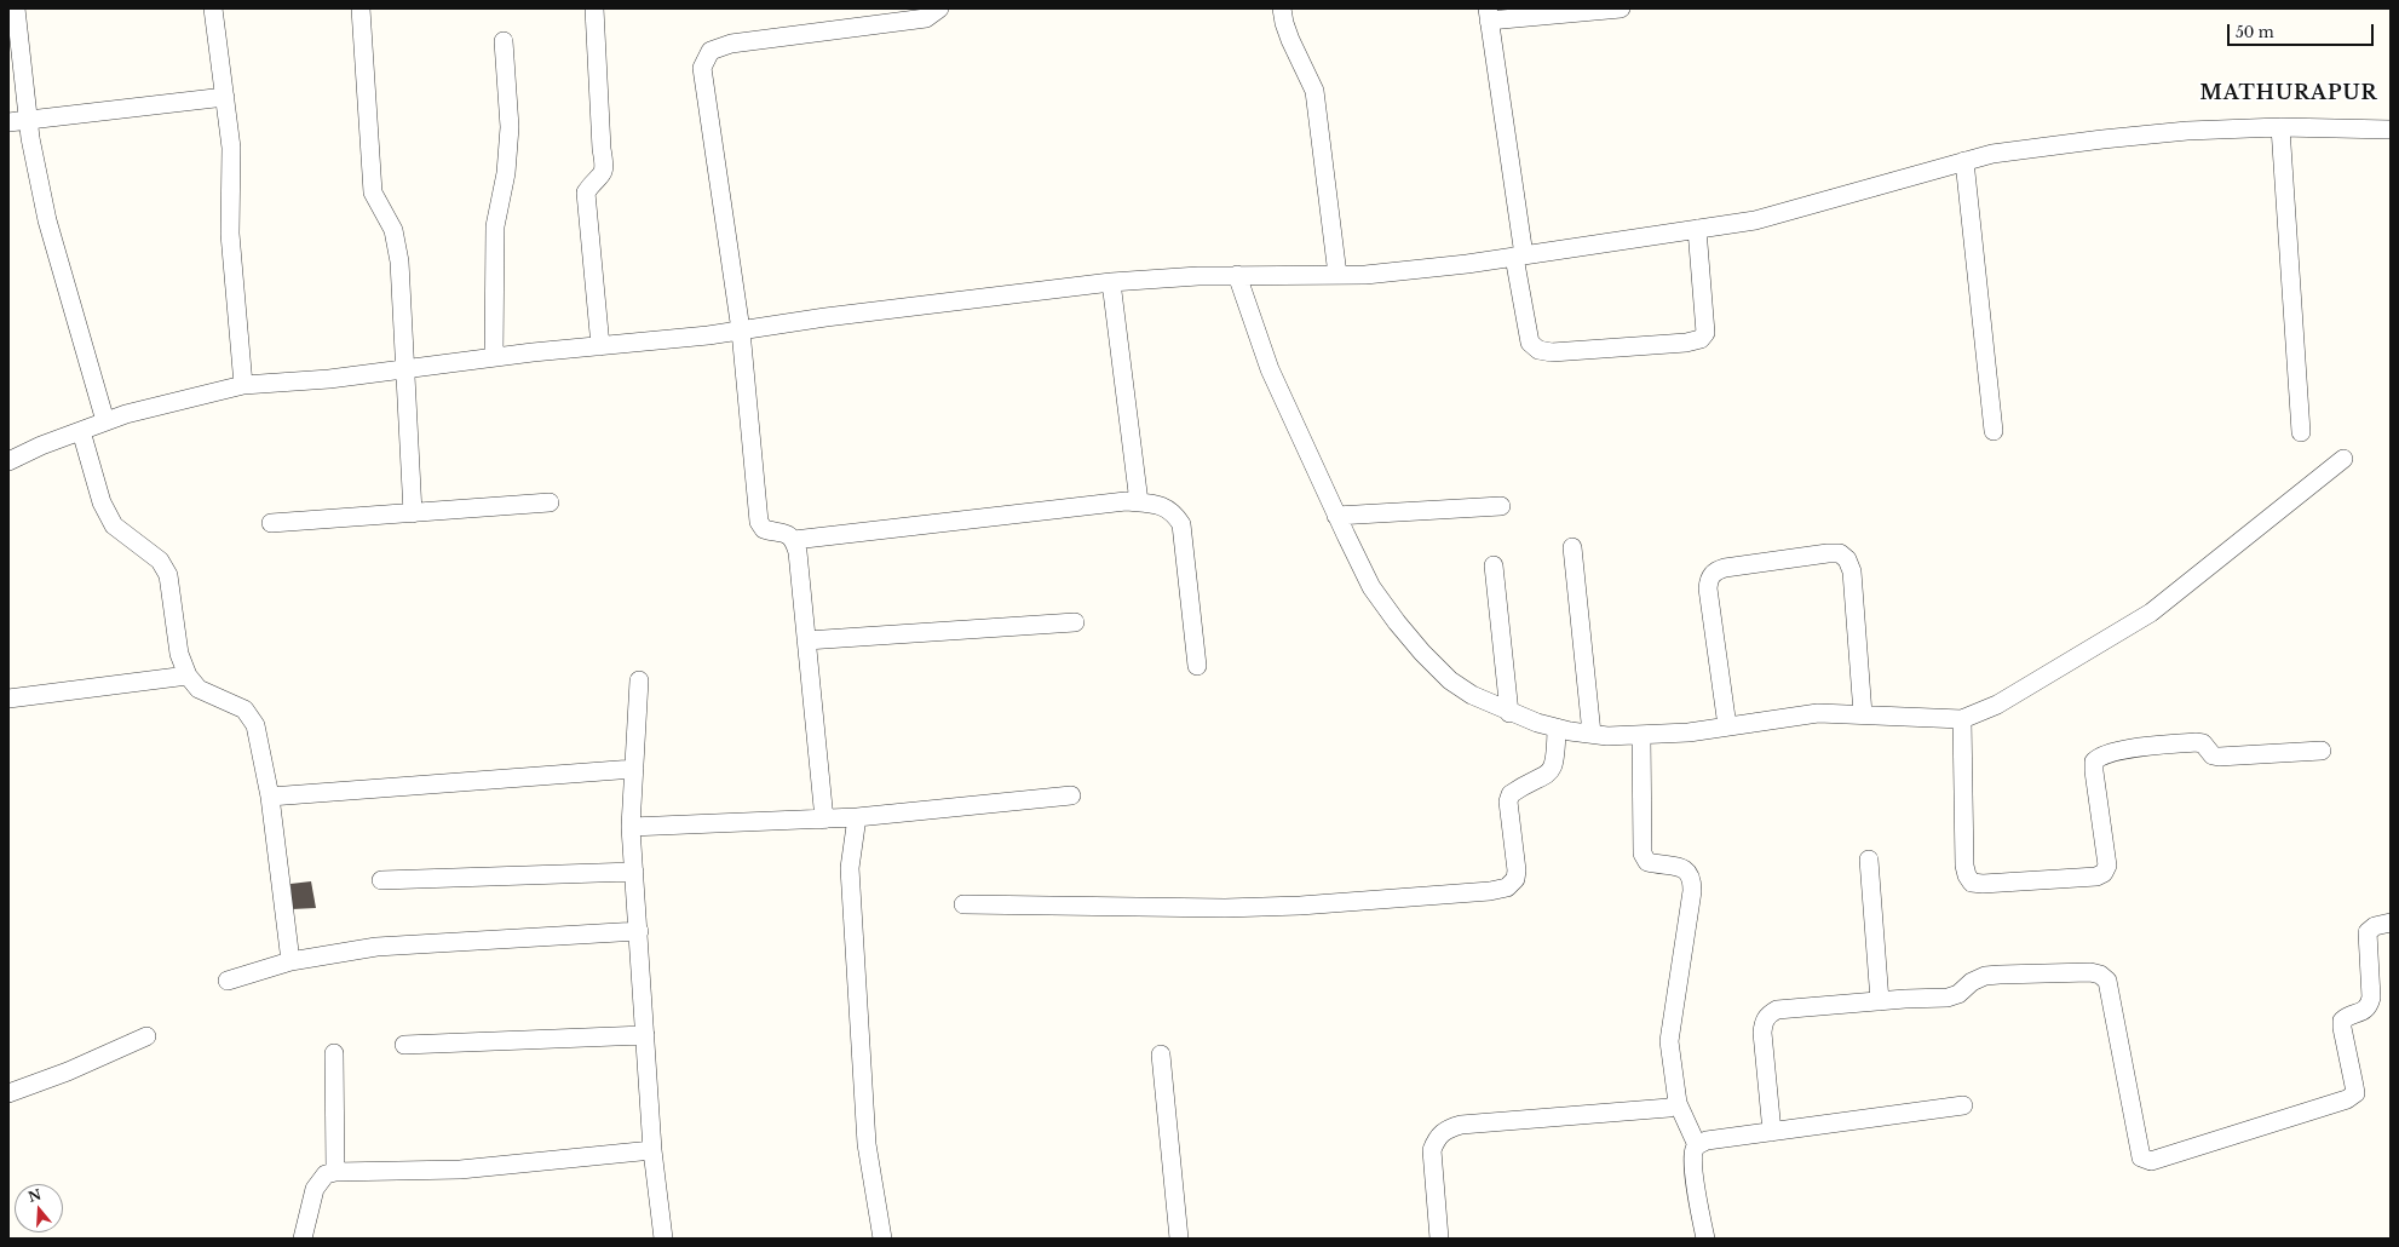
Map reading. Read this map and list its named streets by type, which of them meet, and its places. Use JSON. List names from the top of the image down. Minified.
{"districts":["MATHURAPUR"],"scale_bar":"50 m","north":"top"}
